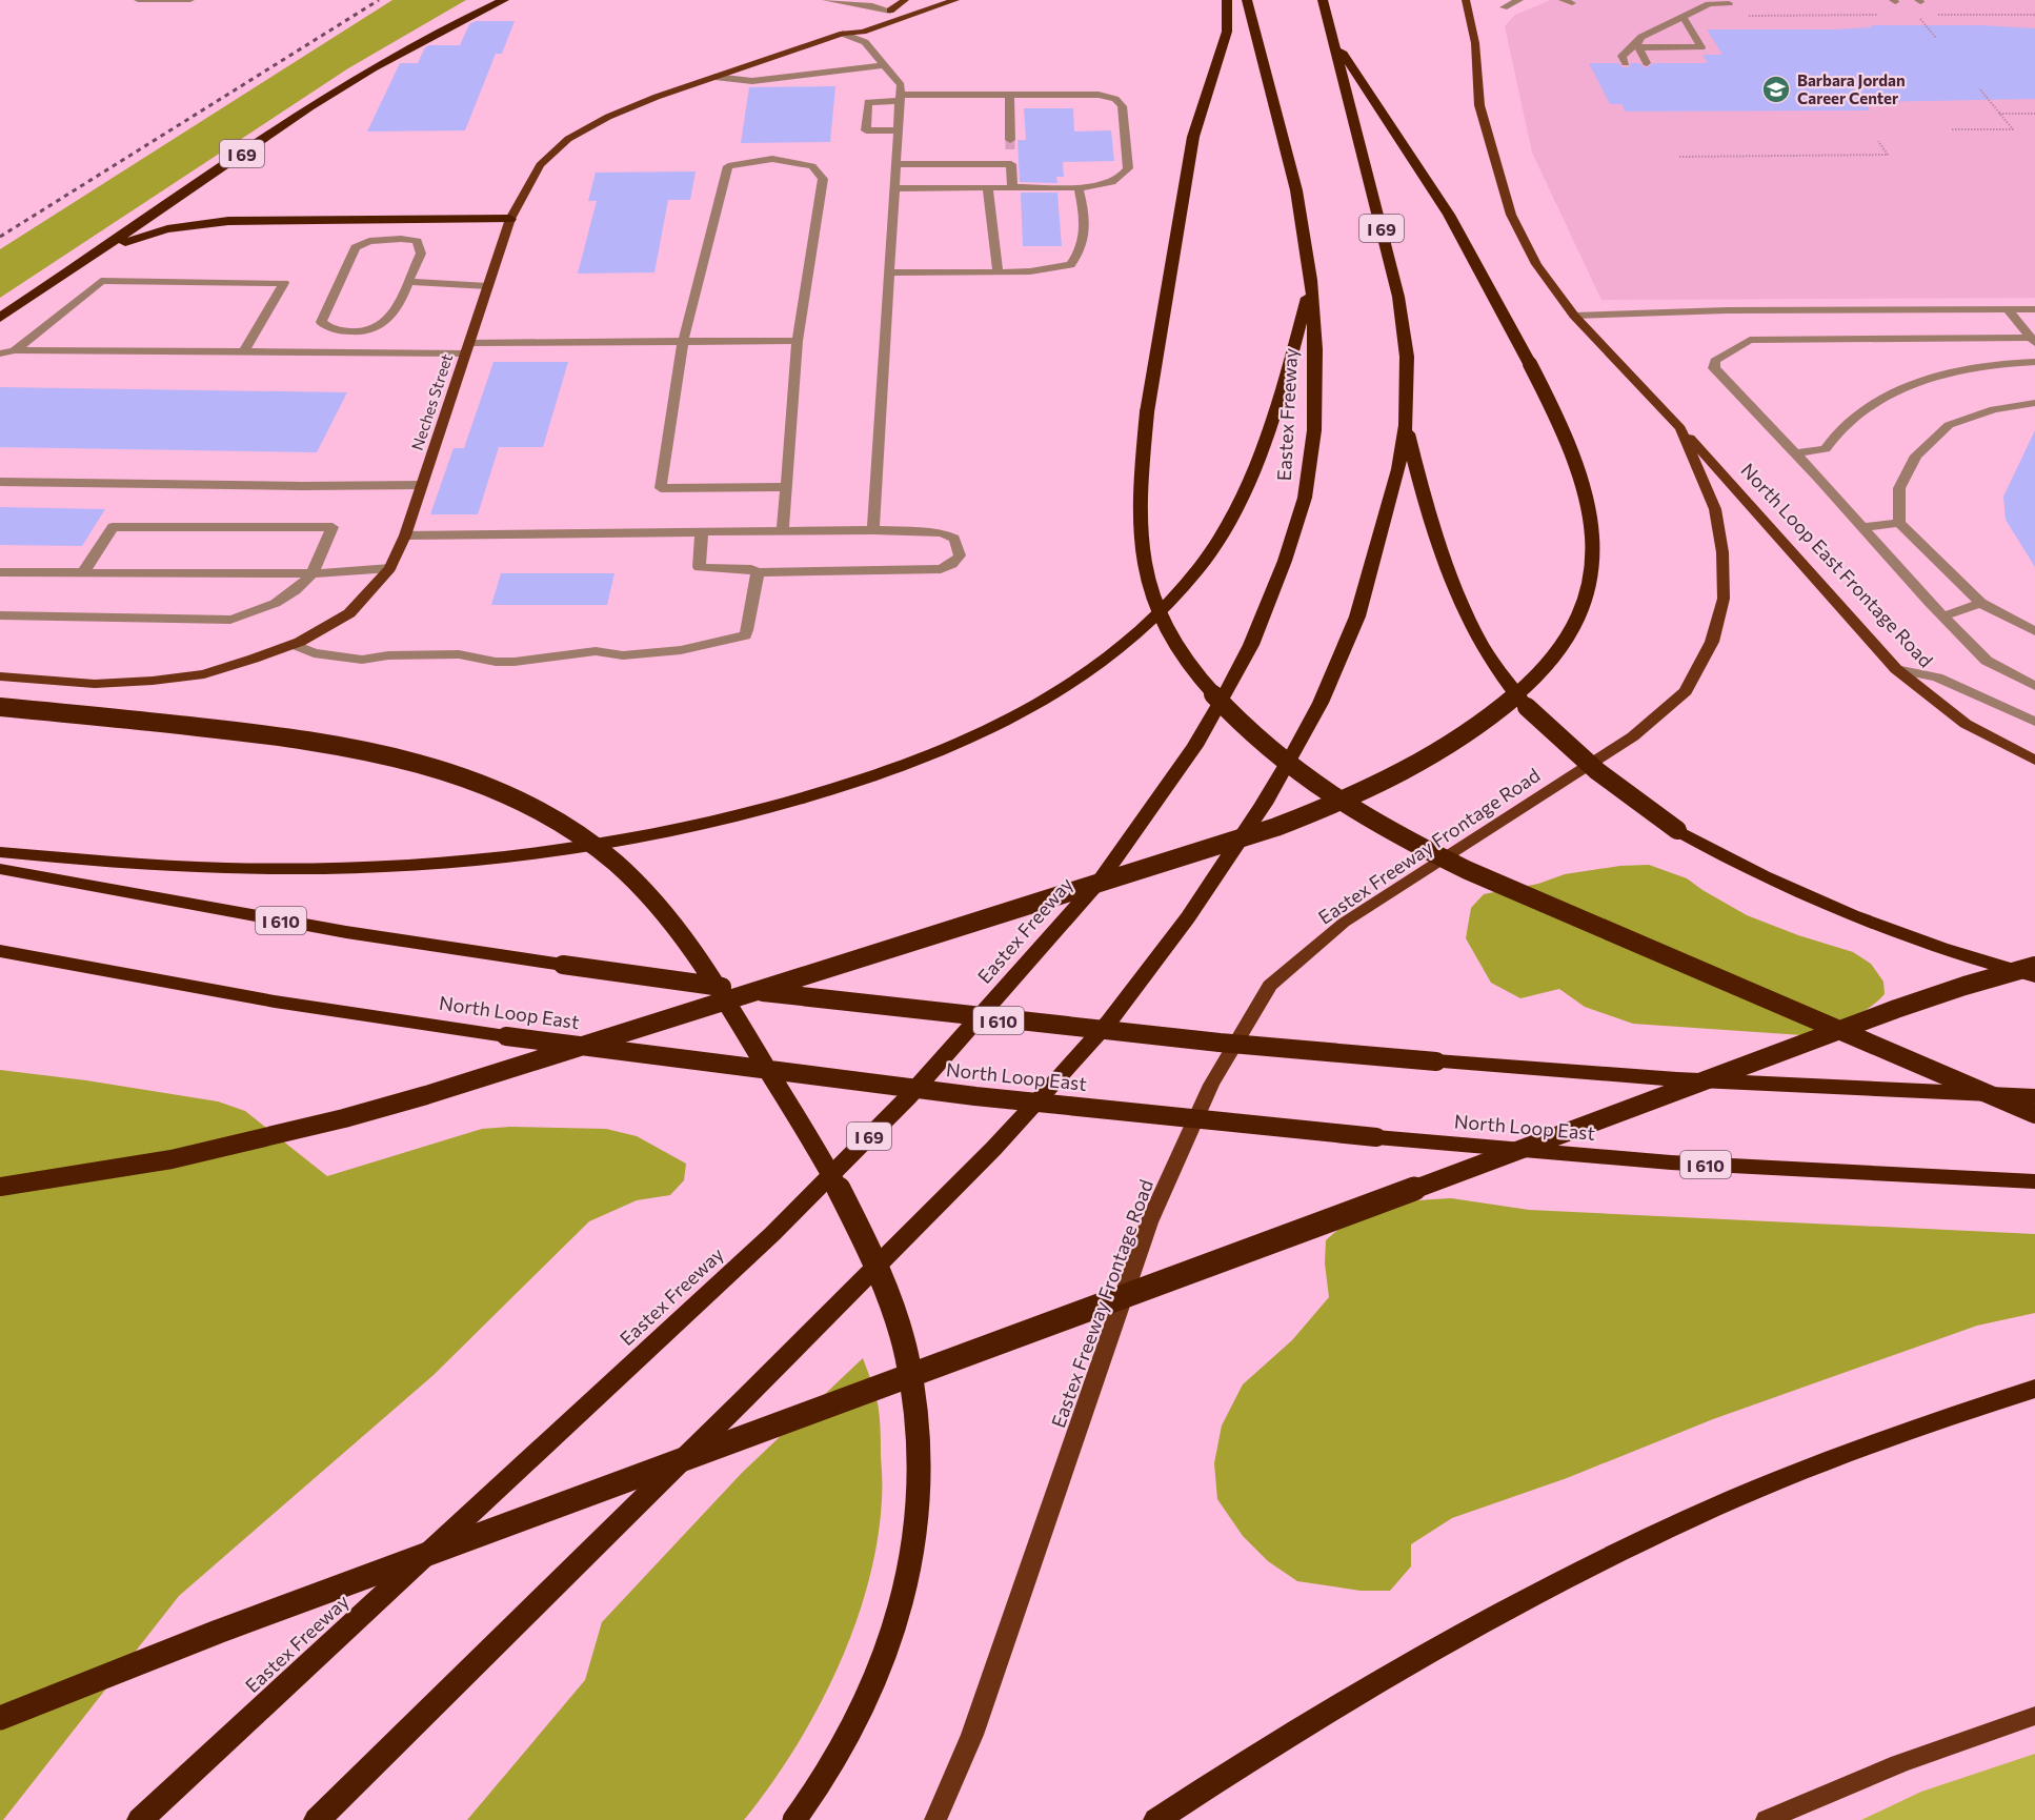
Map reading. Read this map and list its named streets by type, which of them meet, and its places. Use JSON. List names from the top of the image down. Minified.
{"streets":{"highway":["I 69","Eastex Freeway","I 610","North Loop East"],"main road":["Neches Street","North Loop East Frontage Road","Eastex Freeway Frontage Road"]},"crossings":[["North Loop East Frontage Road","Eastex Freeway Frontage Road"]],"places":{"school or university":["Barbara Jordan Career Center"]}}
